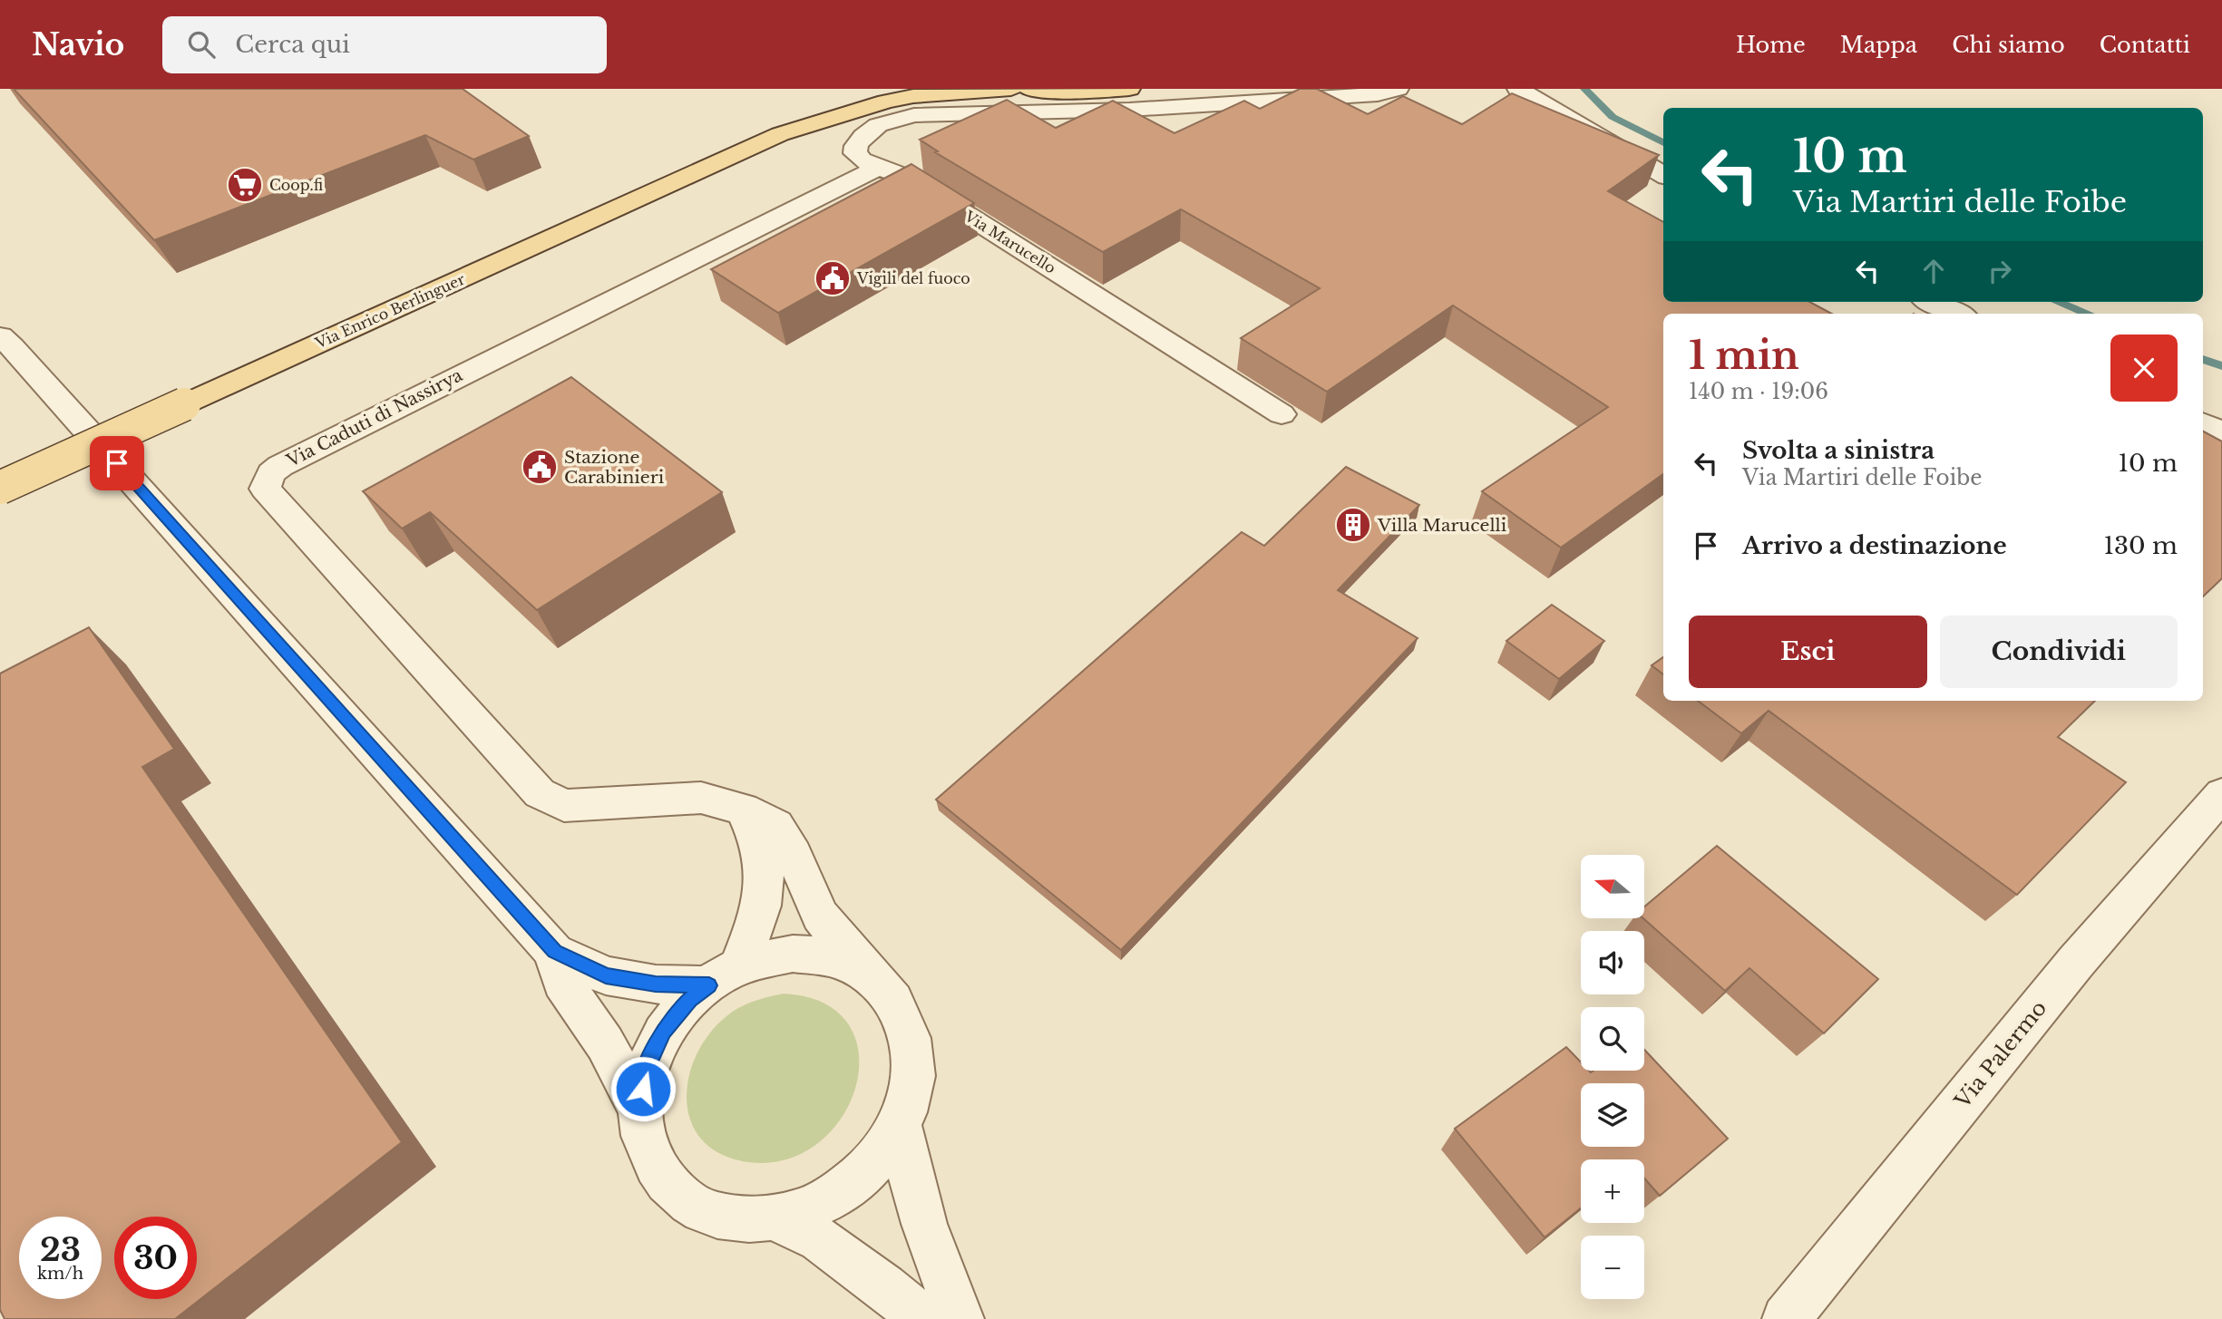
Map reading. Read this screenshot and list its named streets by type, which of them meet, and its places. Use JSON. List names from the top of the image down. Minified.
{"streets":{"main road":["Via Enrico Berlinguer"],"street":["Via Marucello","Via Caduti di Nassirya","Via Palermo"]},"crossings":[["Via Marucello","Via Caduti di Nassirya"]],"places":{"supermarket":["Coop.fi"],"public building":["Vigili del fuoco","Stazione Carabinieri"],"building":["Villa Marucelli"]},"north":"left","page":{"header":"Navio","search":"Cerca qui","nav":["Home","Mappa","Chi siamo","Contatti"],"turn":["10 m","Via Martiri delle Foibe"],"heading":["1 min","140 m · 19:06"],"list":[{"name":"Svolta a sinistra","note":"Via Martiri delle Foibe","value":"10 m"},{"name":"Arrivo a destinazione","value":"130 m"}],"buttons":["Esci","Condividi"],"map_buttons":["+","−"],"speed":"23 km/h","limit":"30"}}
